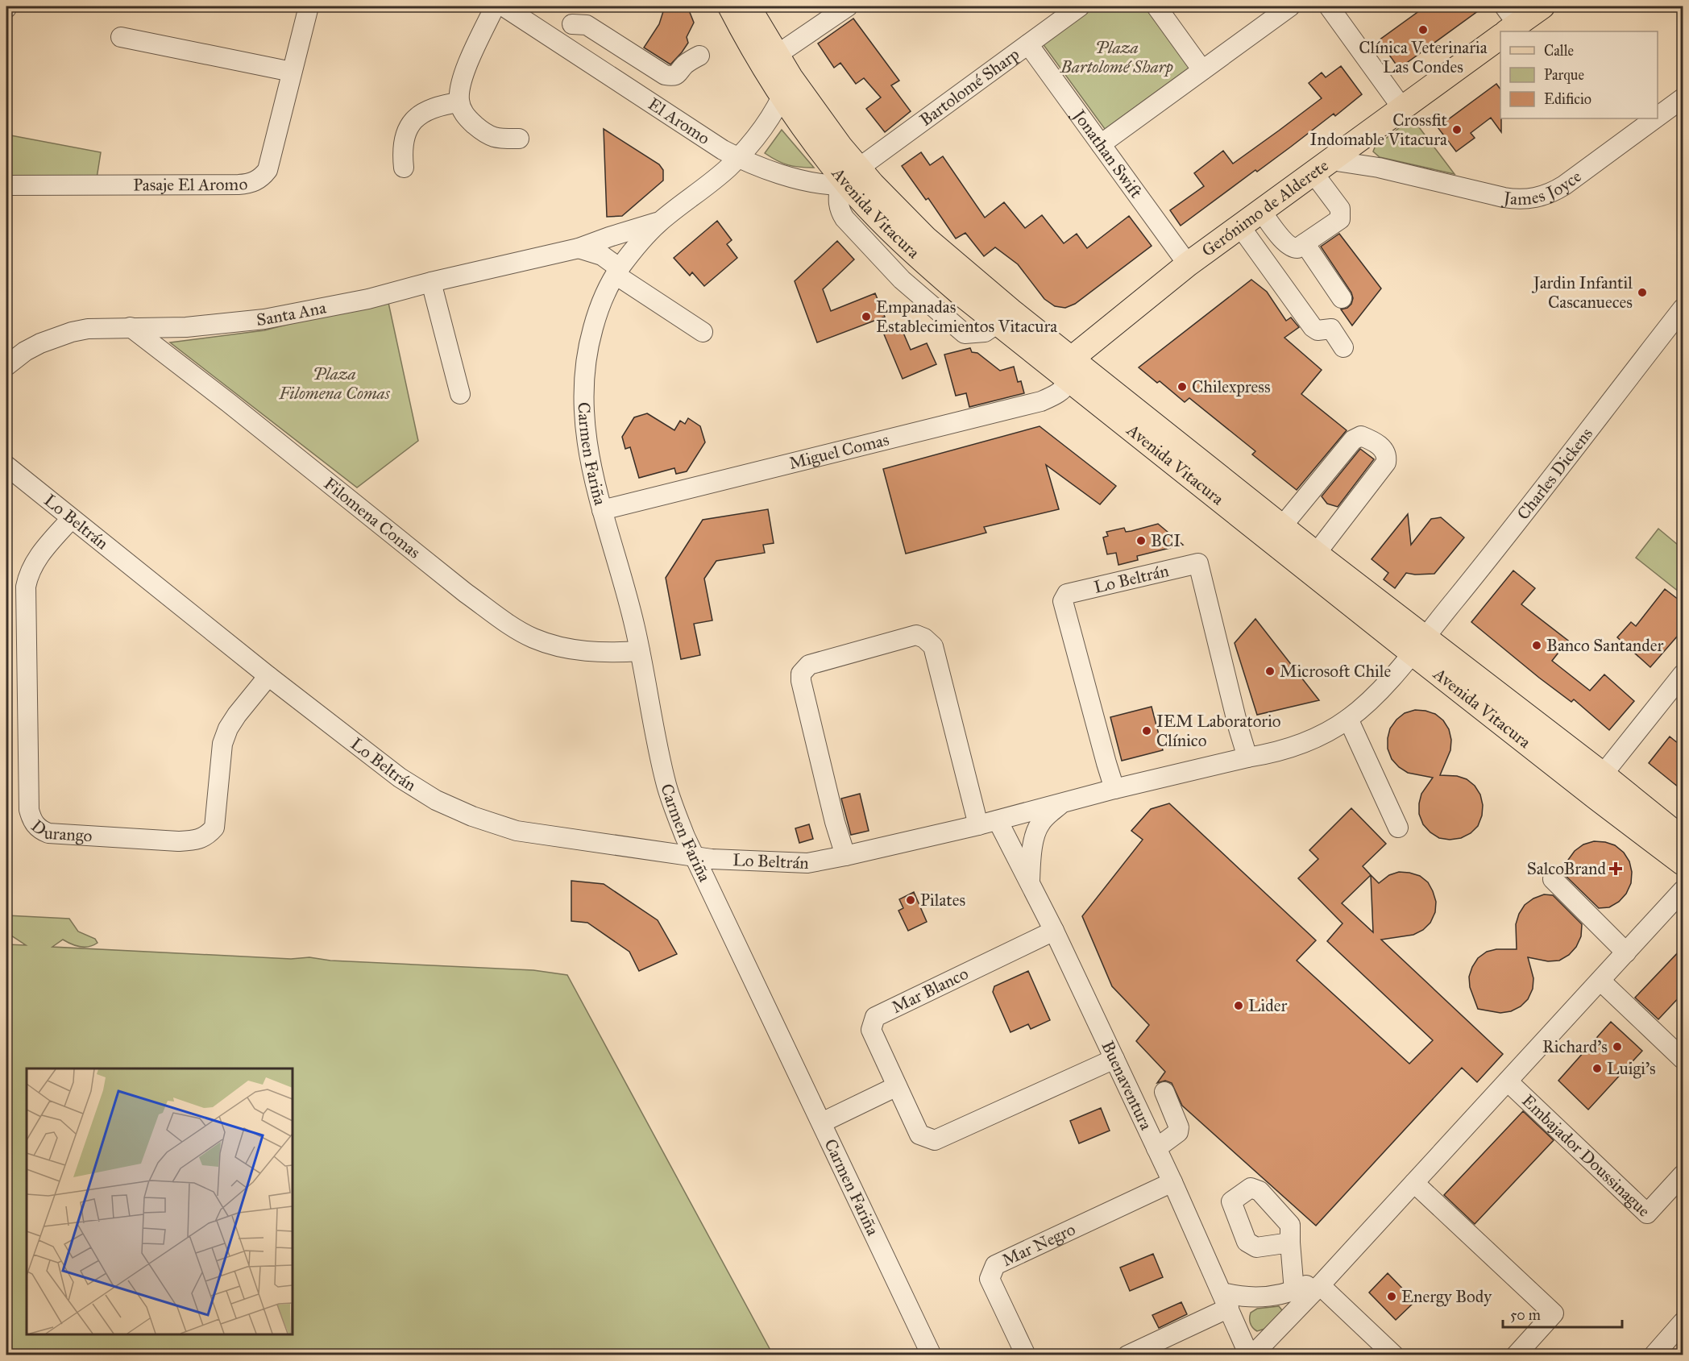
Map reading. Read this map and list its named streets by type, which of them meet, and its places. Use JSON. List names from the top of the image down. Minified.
{"streets":{"main road":["Gerónimo de Alderete","Avenida Vitacura"],"street":["Bartolomé Sharp","El Aromo","Jonathan Swift","James Joyce","Pasaje El Aromo","Santa Ana","Miguel Comas","Carmen Fariña","Charles Dickens","Filomena Comas","Lo Beltrán","Durango","Mar Blanco","Buenaventura","Embajador Doussinague","Mar Negro"]},"crossings":[["Bartolomé Sharp","El Aromo"],["Bartolomé Sharp","Jonathan Swift"],["Bartolomé Sharp","Avenida Vitacura"],["El Aromo","Avenida Vitacura"],["El Aromo","Carmen Fariña"],["Jonathan Swift","Gerónimo de Alderete"],["James Joyce","Gerónimo de Alderete"],["Gerónimo de Alderete","Avenida Vitacura"],["Gerónimo de Alderete","Miguel Comas"],["Avenida Vitacura","Miguel Comas"],["Avenida Vitacura","Carmen Fariña"],["Avenida Vitacura","Charles Dickens"],["Avenida Vitacura","Lo Beltrán"],["Santa Ana","Carmen Fariña"],["Santa Ana","Filomena Comas"],["Miguel Comas","Carmen Fariña"],["Carmen Fariña","Filomena Comas"],["Carmen Fariña","Lo Beltrán"],["Charles Dickens","Lo Beltrán"],["Lo Beltrán","Durango"],["Lo Beltrán","Buenaventura"],["Mar Blanco","Buenaventura"],["Buenaventura","Embajador Doussinague"],["Buenaventura","Mar Negro"]],"parks":["Plaza Bartolomé Sharp","Plaza Filomena Comas"],"places":{"other":["Clínica Veterinaria Las Condes","Crossfit Indomable Vitacura","Jardin Infantil Cascanueces","Empanadas Establecimientos Vitacura","Chilexpress","BCI","Banco Santander","Microsoft Chile","IEM Laboratorio Clínico","Pilates","Lider","Richard's","Luigi's","Energy Body"],"health":["SalcoBrand"]},"legend":["Calle","Parque","Edificio"],"scale_bar":"50 m"}
